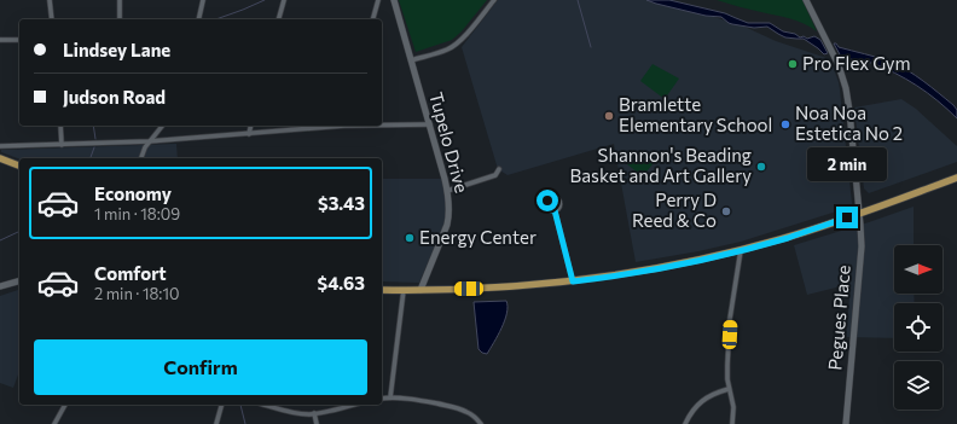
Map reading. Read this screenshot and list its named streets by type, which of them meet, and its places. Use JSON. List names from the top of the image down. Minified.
{"streets":{"street":["Tupelo Drive","Pegues Place"]},"places":["Pro Flex Gym","Bramlette Elementary School","Noa Noa Estetica No 2","Shannon's Beading Basket and Art Gallery","Perry D Reed & Co","Energy Center"],"north":"right","page":{"banner":["Lindsey Lane","Judson Road"],"bubble":"2 min","list":[{"name":"Economy","note":"1 min · 18:09","value":"$3.43"},{"name":"Comfort","note":"2 min · 18:10","value":"$4.63"}],"buttons":"Confirm"}}
